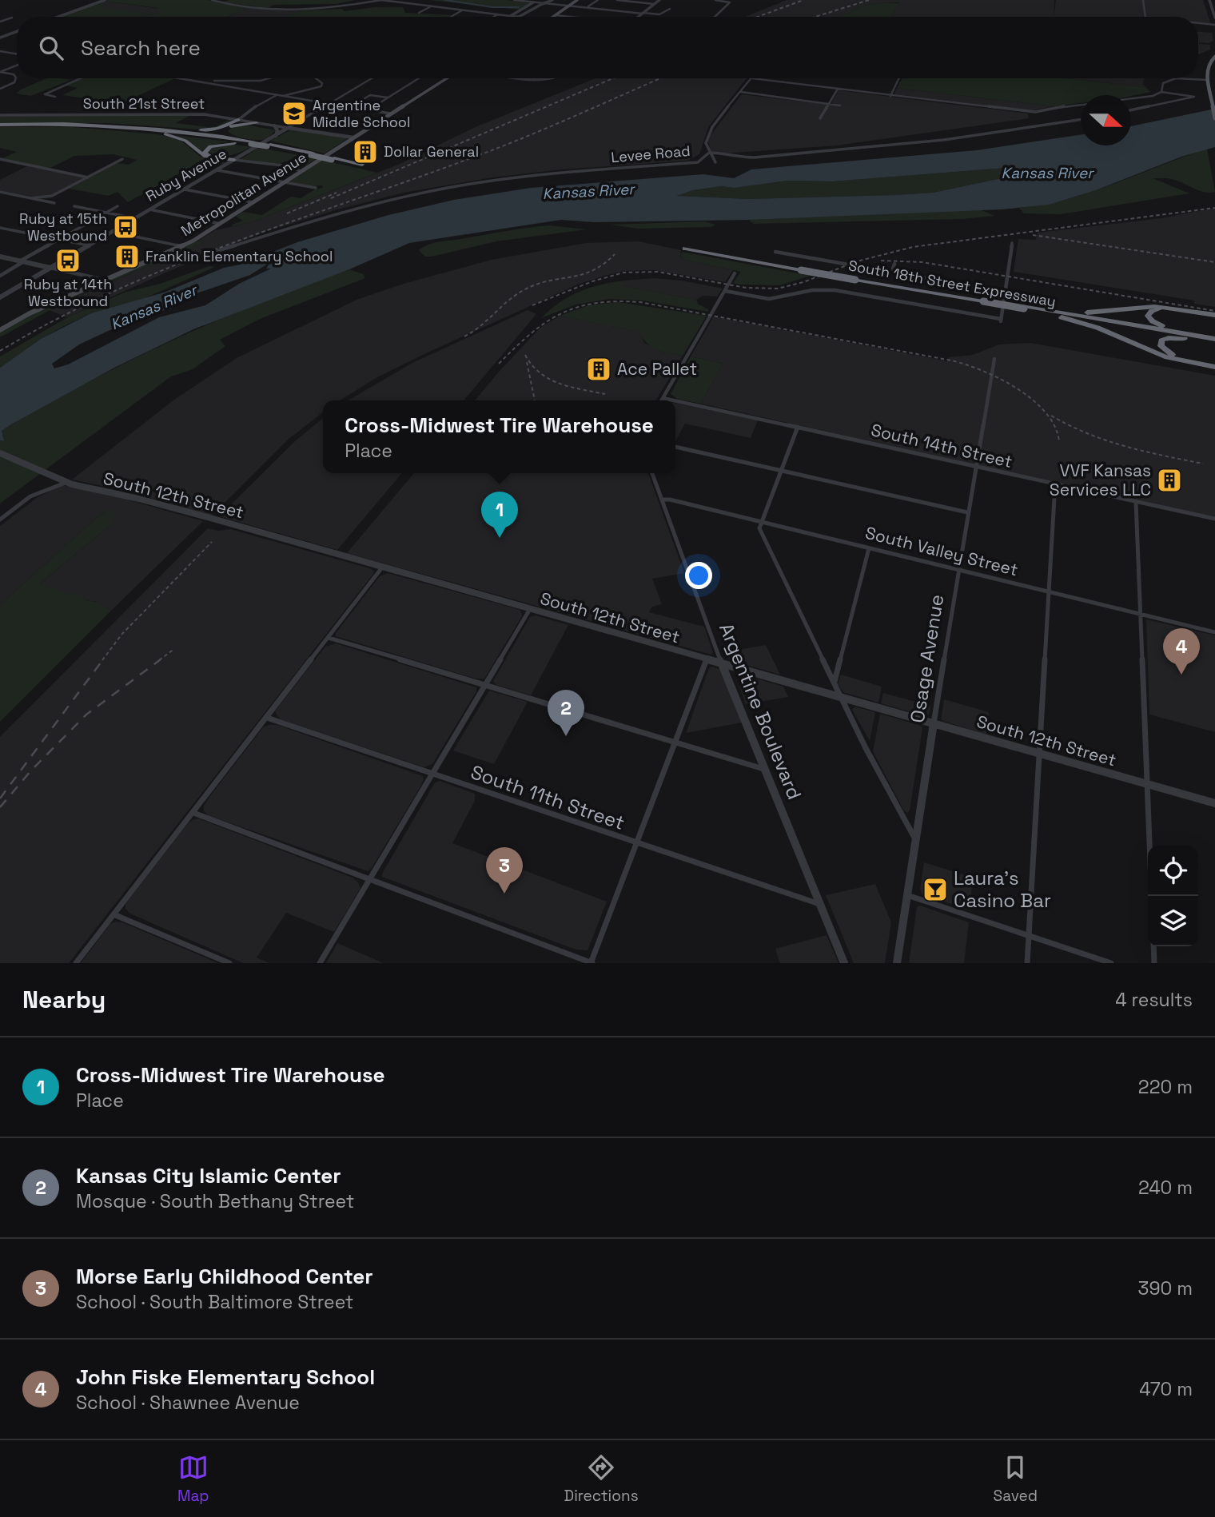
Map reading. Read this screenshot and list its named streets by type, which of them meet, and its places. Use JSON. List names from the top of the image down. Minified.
{"streets":{"highway":["South 18th Street Expressway"],"main road":["Metropolitan Avenue"],"street":["South 21st Street","Levee Road","Ruby Avenue","South 14th Street","South 12th Street","South Valley Street","Osage Avenue","Argentine Boulevard","South 11th Street"]},"crossings":[["South 21st Street","Ruby Avenue"],["South 21st Street","Metropolitan Avenue"],["South 14th Street","Osage Avenue"],["South 12th Street","Osage Avenue"],["South 12th Street","Argentine Boulevard"],["South Valley Street","Osage Avenue"],["South Valley Street","Argentine Boulevard"],["Argentine Boulevard","South 11th Street"]],"water":["Kansas River"],"places":{"school or university":["Argentine Middle School"],"building":["Dollar General","Franklin Elementary School","Ace Pallet","VVF Kansas Services LLC"],"bus stop":["Ruby at 15th Westbound","Ruby at 14th Westbound"],"bar":["Laura's Casino Bar"]},"north":"right","page":{"search":"Search here","popup":["Cross-Midwest Tire Warehouse","Place"],"pins":["1","4","2","3"],"heading":["Nearby","4 results"],"list":[{"mark":"1","name":"Cross-Midwest Tire Warehouse","note":"Place","value":"220 m"},{"mark":"2","name":"Kansas City Islamic Center","note":"Mosque · South Bethany Street","value":"240 m"},{"mark":"3","name":"Morse Early Childhood Center","note":"School · South Baltimore Street","value":"390 m"},{"mark":"4","name":"John Fiske Elementary School","note":"School · Shawnee Avenue","value":"470 m"}],"nav":["Map","Directions","Saved"]}}
